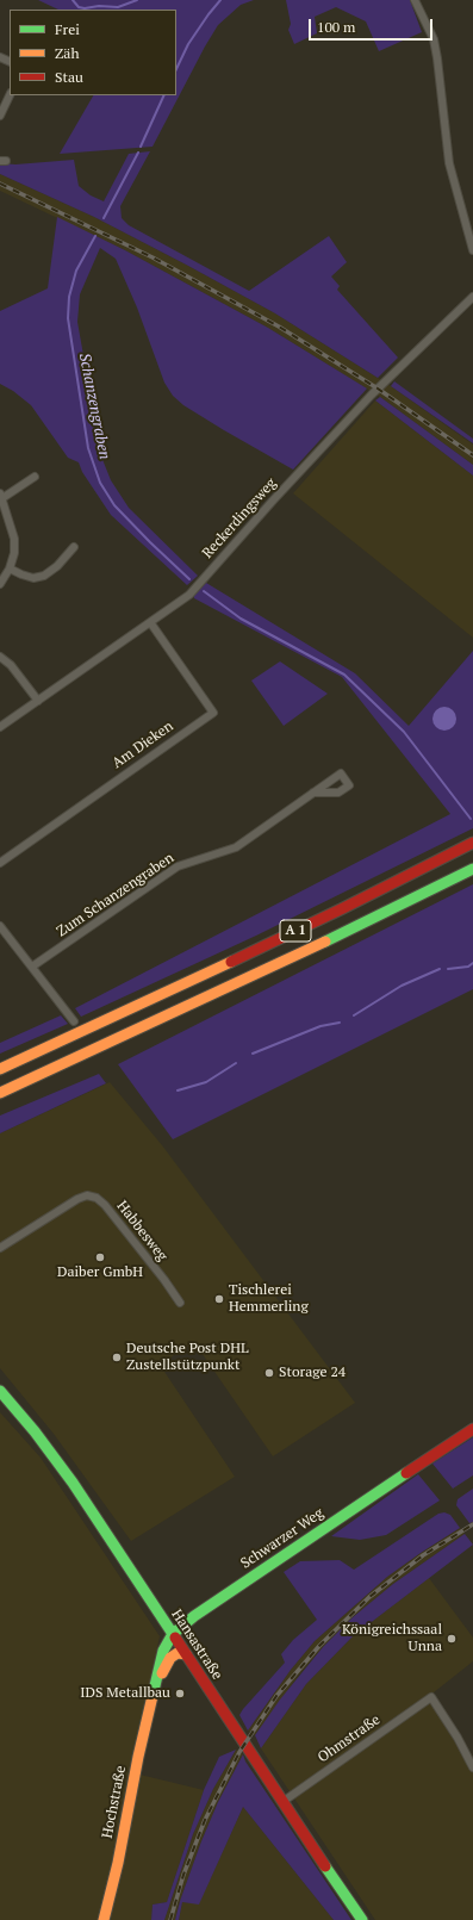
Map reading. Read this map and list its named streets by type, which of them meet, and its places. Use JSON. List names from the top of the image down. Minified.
{"streets":{"main road":["A 1","Schwarzer Weg","Hansastraße","Hochstraße"],"street":["Reckerdingsweg","Am Dieken","Zum Schanzengraben","Habbesweg","Ohmstraße"]},"crossings":[["Reckerdingsweg","Am Dieken"],["Schwarzer Weg","Hansastraße"],["Schwarzer Weg","Hochstraße"],["Hansastraße","Ohmstraße"],["Hansastraße","Hochstraße"]],"water":["Schanzengraben"],"places":["Daiber GmbH","Tischlerei Hemmerling","Deutsche Post DHL Zustellstützpunkt","Storage 24","Königreichssaal Unna","IDS Metallbau"],"legend":["Frei","Zäh","Stau"],"scale_bar":"100 m"}
